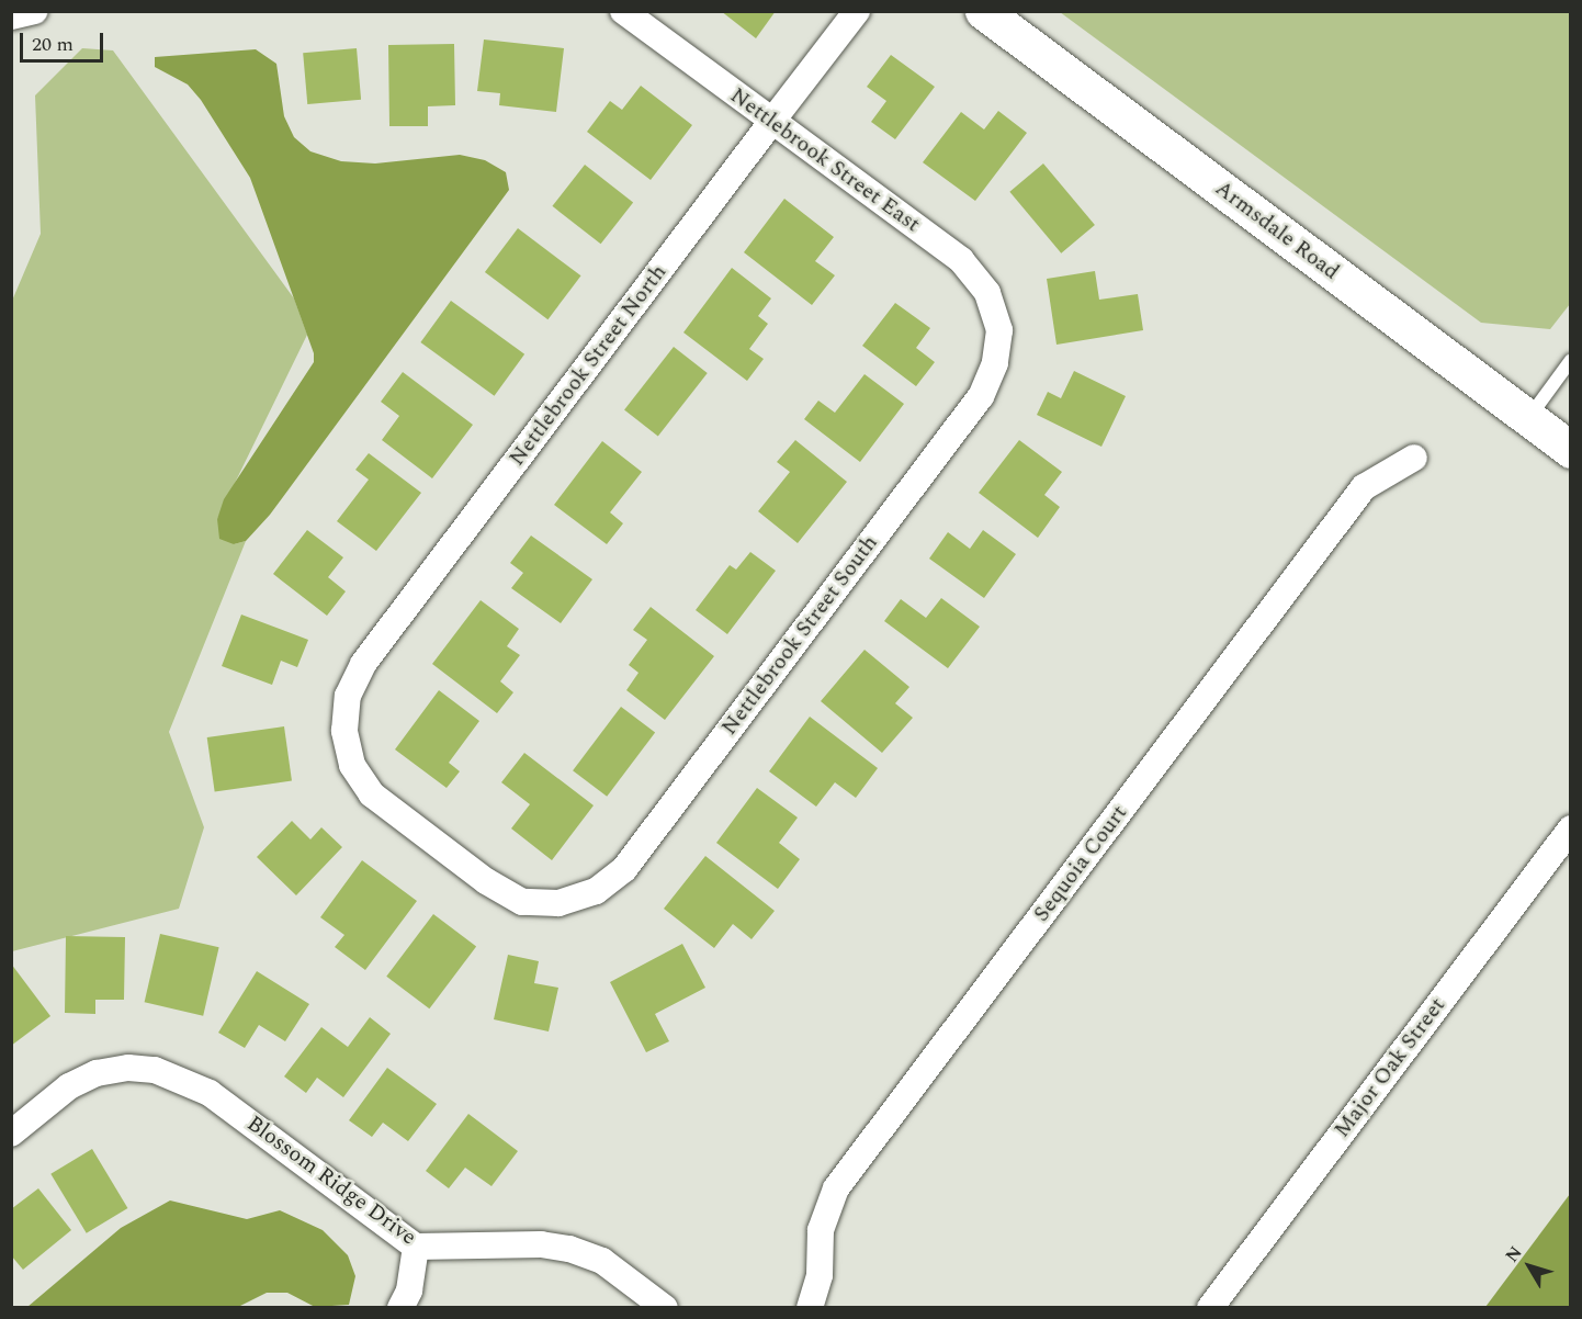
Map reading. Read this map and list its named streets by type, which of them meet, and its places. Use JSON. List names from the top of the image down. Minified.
{"streets":{"street":["Nettlebrook Street East","Armsdale Road","Nettlebrook Street North","Nettlebrook Street South","Sequoia Court","Major Oak Street","Blossom Ridge Drive"]},"crossings":[["Nettlebrook Street East","Nettlebrook Street North"],["Nettlebrook Street East","Nettlebrook Street South"],["Nettlebrook Street North","Nettlebrook Street South"]],"scale_bar":"20 m","north":"top left"}
